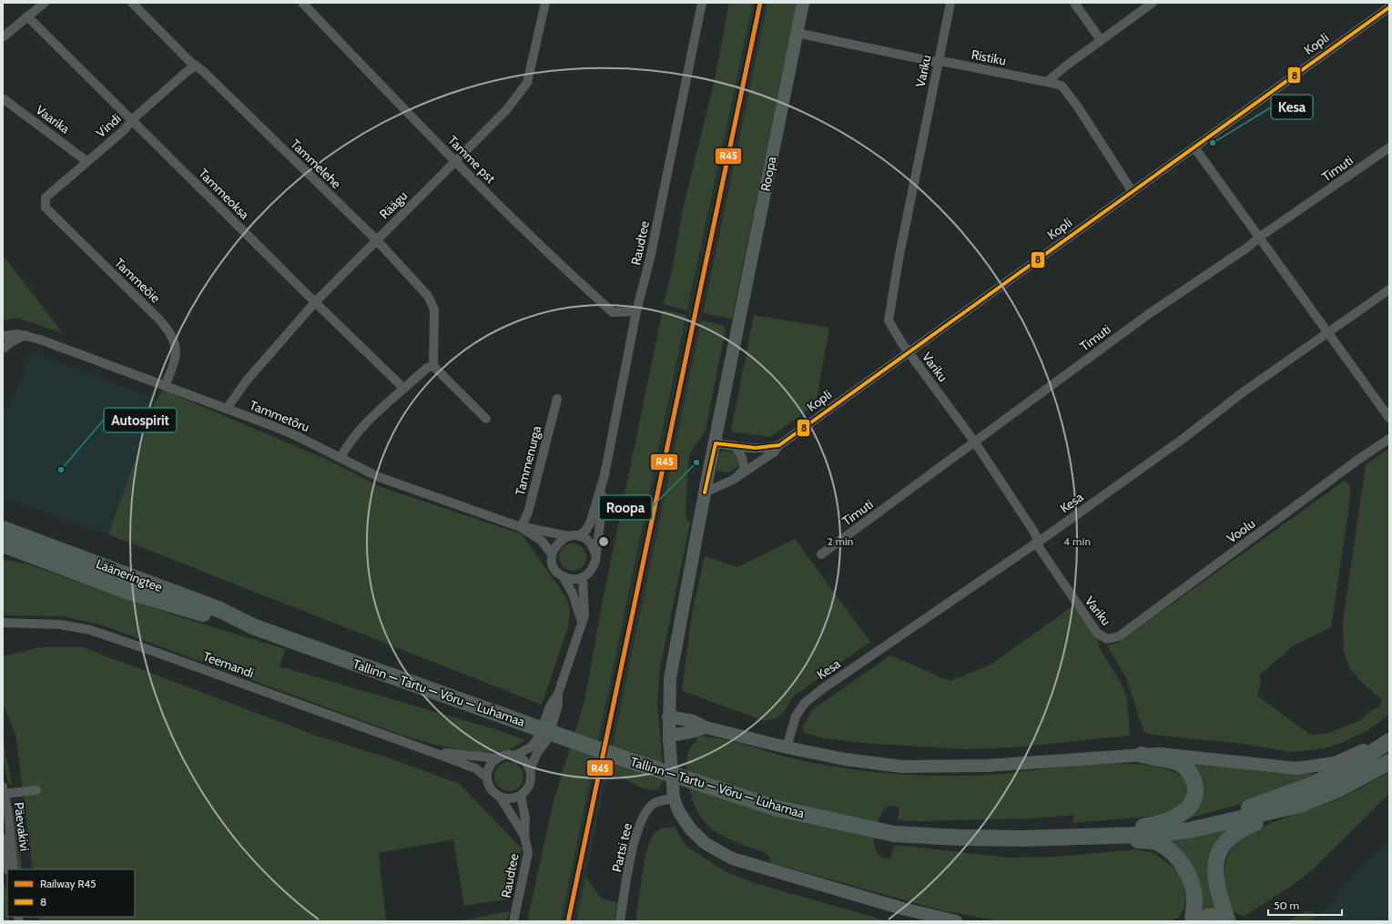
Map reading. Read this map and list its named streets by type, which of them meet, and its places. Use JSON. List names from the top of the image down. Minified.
{"streets":{"highway":["Lääneringtee","Tallinn — Tartu — Võru — Luhamaa"],"street":["Kopli","Ristiku","Variku","Vaarika","Vindi","Tamme pst","Tammelehe","Timuti","Roopa","Tammeoksa","Räägu","Raudtee","Tammeõie","Tammetõru","Tammenurga","Kesa","Voolu","Teemandi","Päevakivi","Partsi tee"]},"crossings":[["Kopli","Ristiku"],["Kopli","Variku"],["Kopli","Roopa"],["Ristiku","Variku"],["Ristiku","Roopa"],["Variku","Timuti"],["Variku","Kesa"],["Variku","Voolu"],["Vaarika","Vindi"],["Vindi","Tammelehe"],["Vindi","Tammeoksa"],["Vindi","Tammeõie"],["Tamme pst","Räägu"],["Tamme pst","Raudtee"],["Tammelehe","Räägu"],["Roopa","Partsi tee"],["Tammeoksa","Räägu"],["Räägu","Tammetõru"],["Raudtee","Tammetõru"],["Raudtee","Teemandi"],["Tammeõie","Tammetõru"],["Tammetõru","Tammenurga"],["Lääneringtee","Tallinn — Tartu — Võru — Luhamaa"]],"places":["Kesa","Roopa","Autospirit"],"lines":["rail line R45","transit line 8"],"legend":["Railway R45","8"],"scale_bar":"50 m","rings":["2 min","4 min"]}
